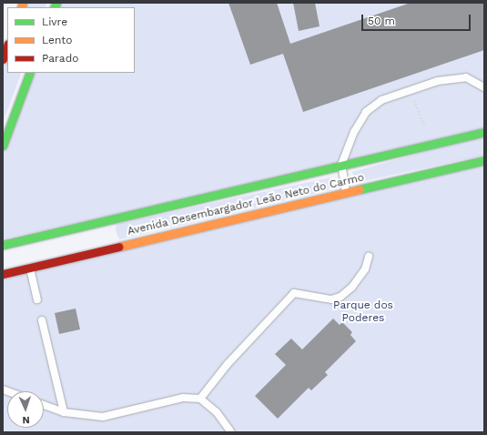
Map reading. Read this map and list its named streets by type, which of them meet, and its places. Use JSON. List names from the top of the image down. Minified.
{"streets":{"main road":["Avenida Desembargador Leão Neto do Carmo"]},"parks":["Parque dos Poderes"],"legend":["Livre","Lento","Parado"],"scale_bar":"50 m","north":"bottom"}
